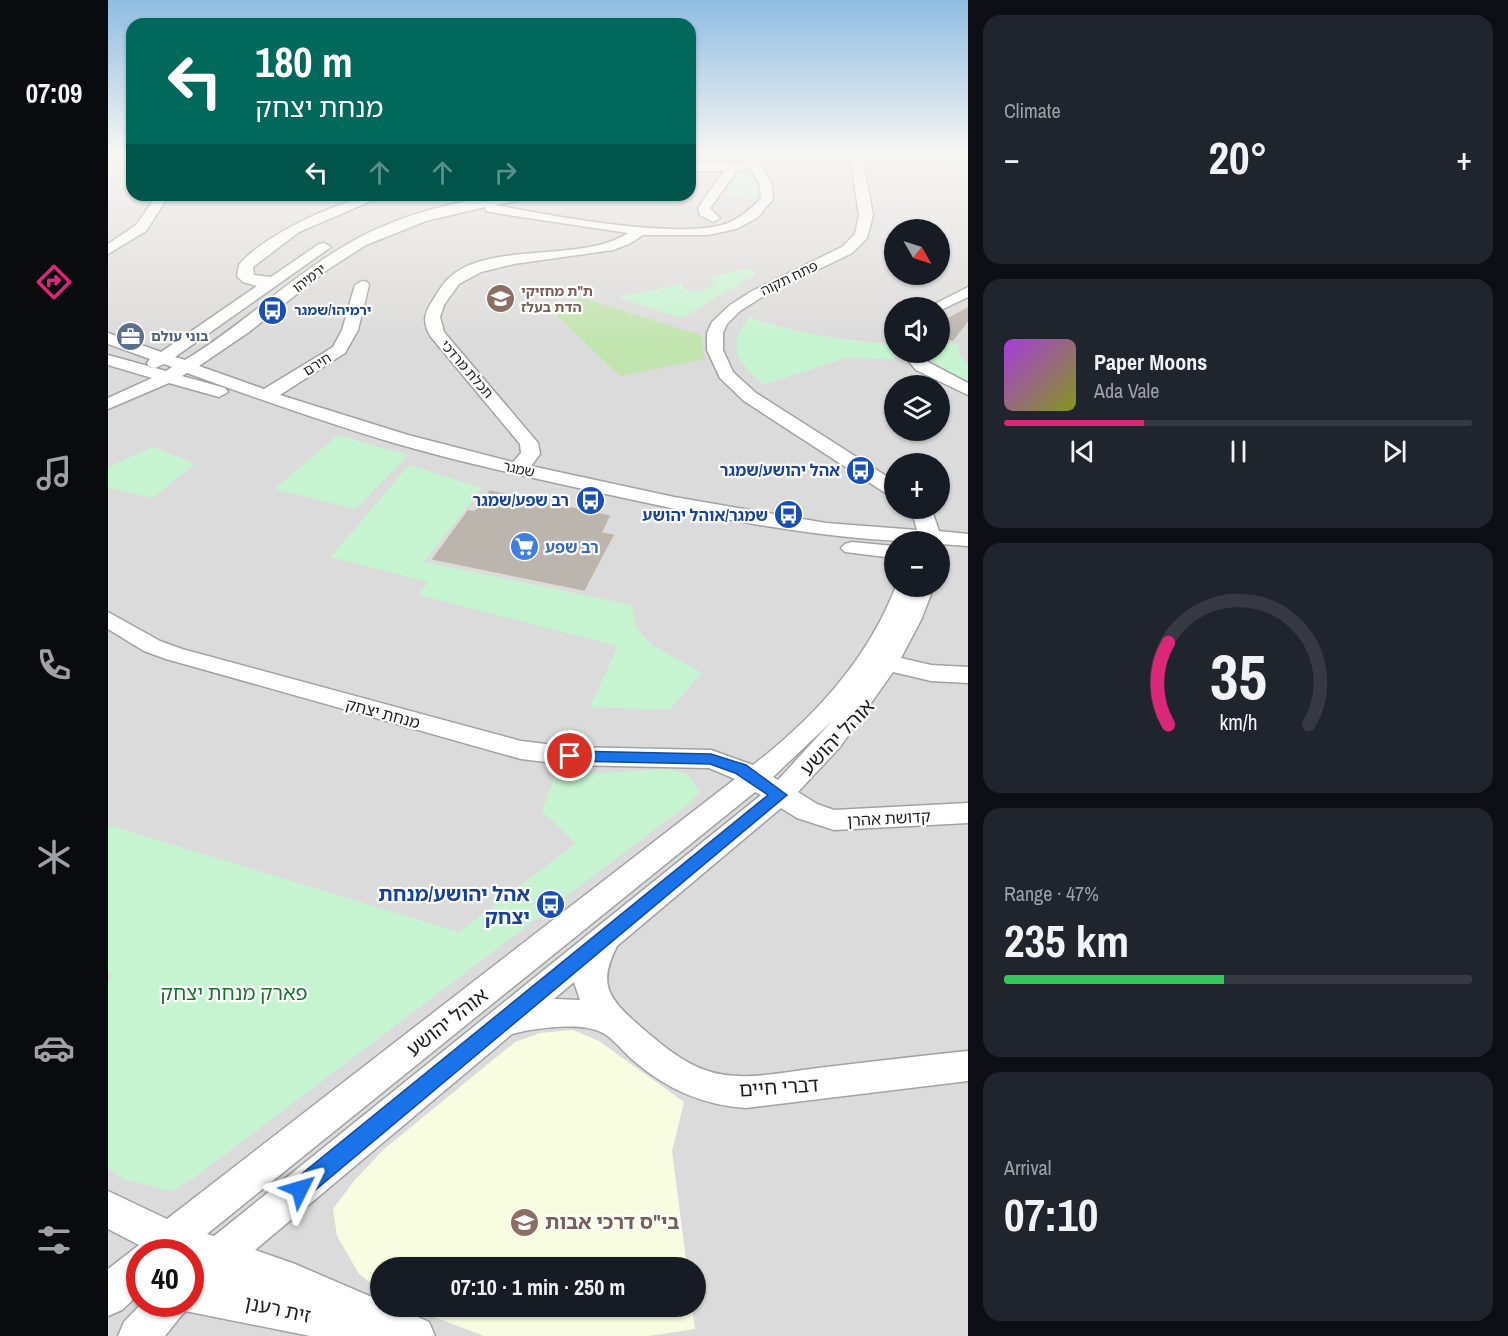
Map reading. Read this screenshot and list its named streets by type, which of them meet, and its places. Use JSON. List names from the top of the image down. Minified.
{"streets":{"street":["ירמיהו","פתח תקוה","חירם","תכלת מרדכי","שמגר","מנחת יצחק","אוהל יהושע","קדושת אהרן","דברי חיים","זית רענן"]},"crossings":[["ירמיהו","שמגר"],["חירם","שמגר"],["תכלת מרדכי","שמגר"],["מנחת יצחק","אוהל יהושע"],["מנחת יצחק","קדושת אהרן"],["אוהל יהושע","קדושת אהרן"],["אוהל יהושע","דברי חיים"],["אוהל יהושע","זית רענן"]],"parks":["פארק מנחת יצחק"],"places":{"school or university":["ת\"ת מחזיקי הדת בעלז","בי\"ס דרכי אבות"],"bus stop":["ירמיהו/שמגר","אהל יהושע/שמגר","רב שפע/שמגר","שמגר/אוהל יהושע","אהל יהושע/מנחת יצחק"],"office":["בוני עולם"],"supermarket":["רב שפע"]},"north":"bottom right","page":{"tabs":"07:09","tile":["Climate",["Range · 47%","235 km"],["Arrival","07:10"]],"turn":["180 m","מנחת יצחק"],"heat":["−","20°","+"],"map_buttons":["+","−"],"song":["Paper Moons","Ada Vale"],"limit":"40","trip":"07:10 · 1 min · 250 m","gauge":["35","km/h"]}}
